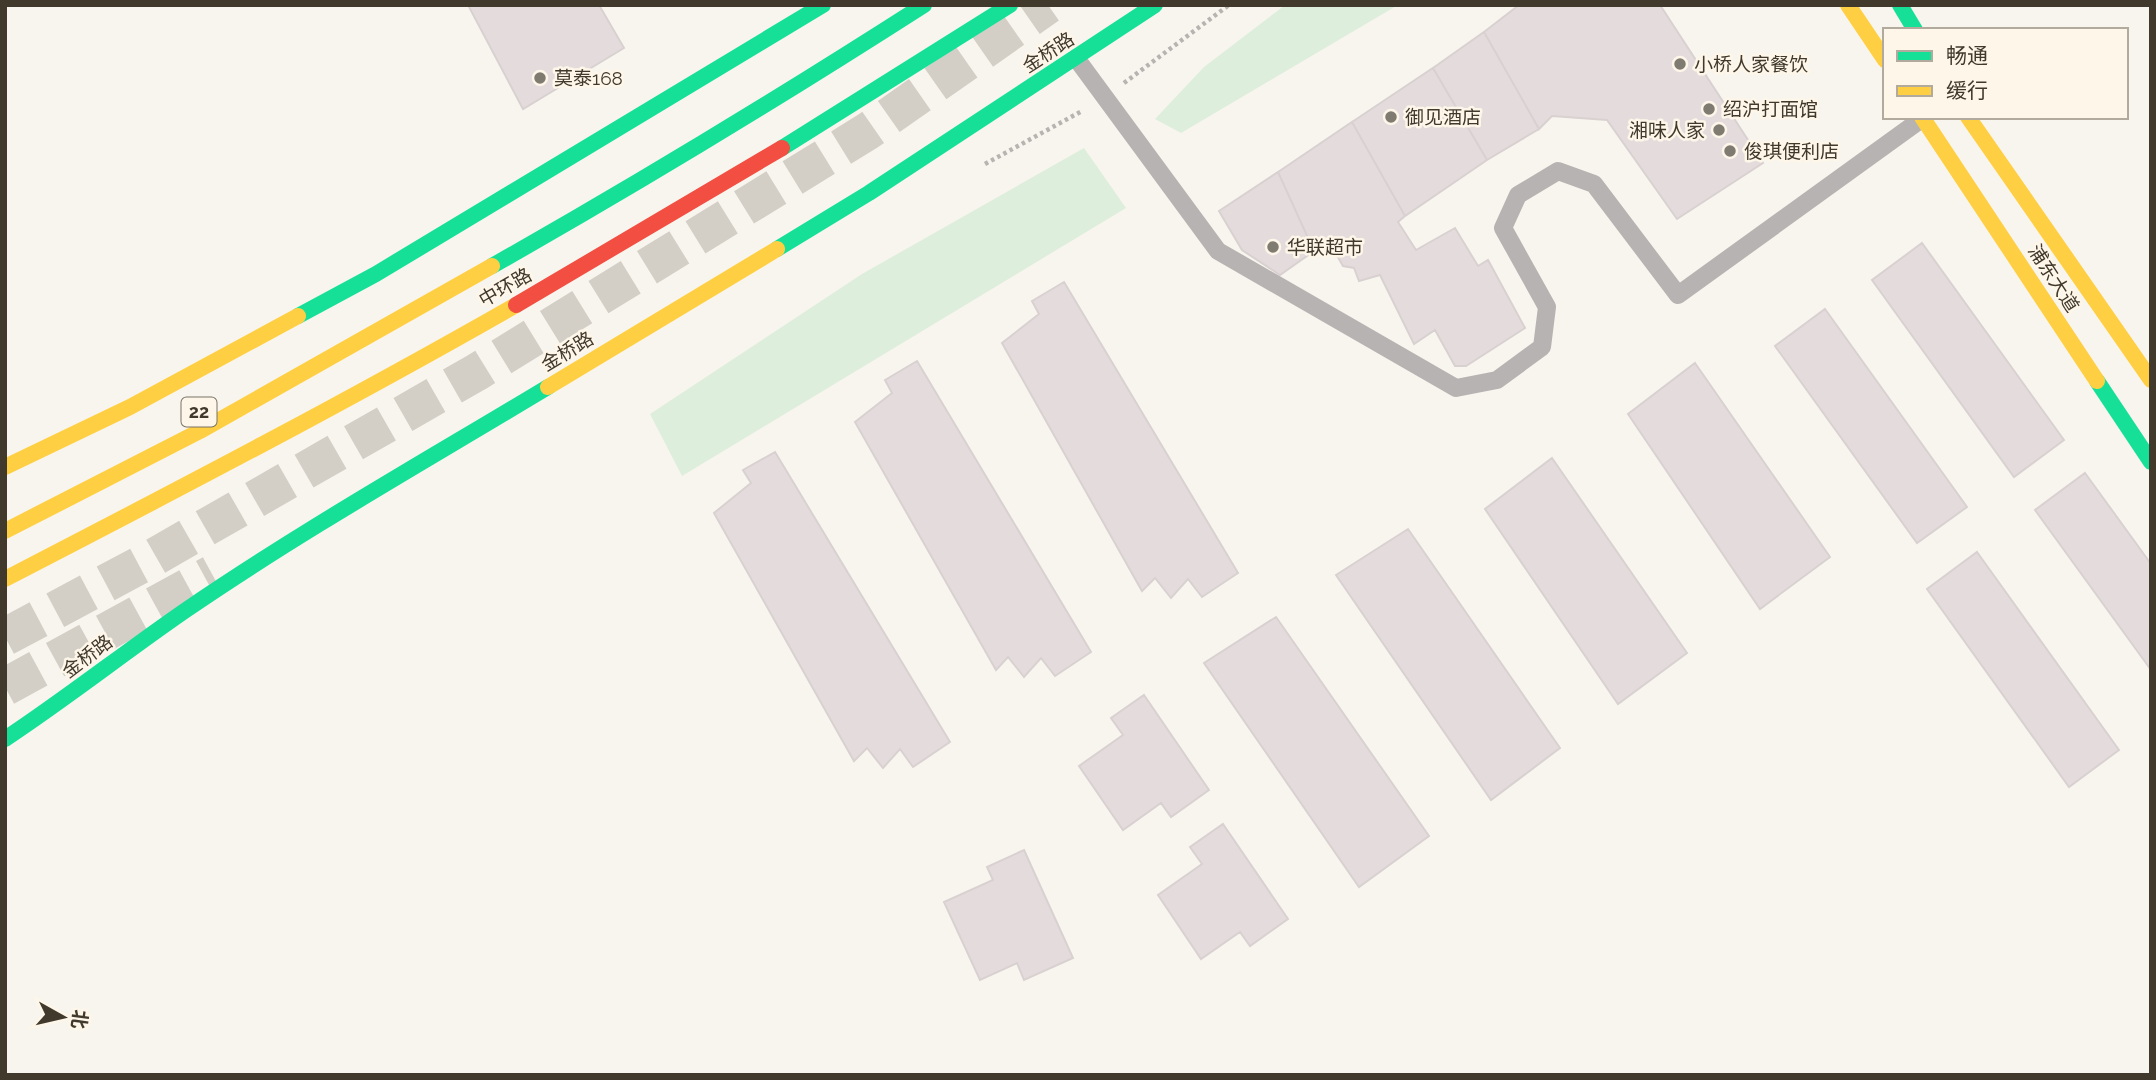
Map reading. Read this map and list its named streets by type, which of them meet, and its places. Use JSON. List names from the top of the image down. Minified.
{"streets":{"main road":["金桥路","浦东大道","中环路","22"]},"places":["小桥人家餐饮","莫泰168","绍沪打面馆","御见酒店","湘味人家","俊琪便利店","华联超市"],"legend":["畅通","缓行"],"north":"right"}
